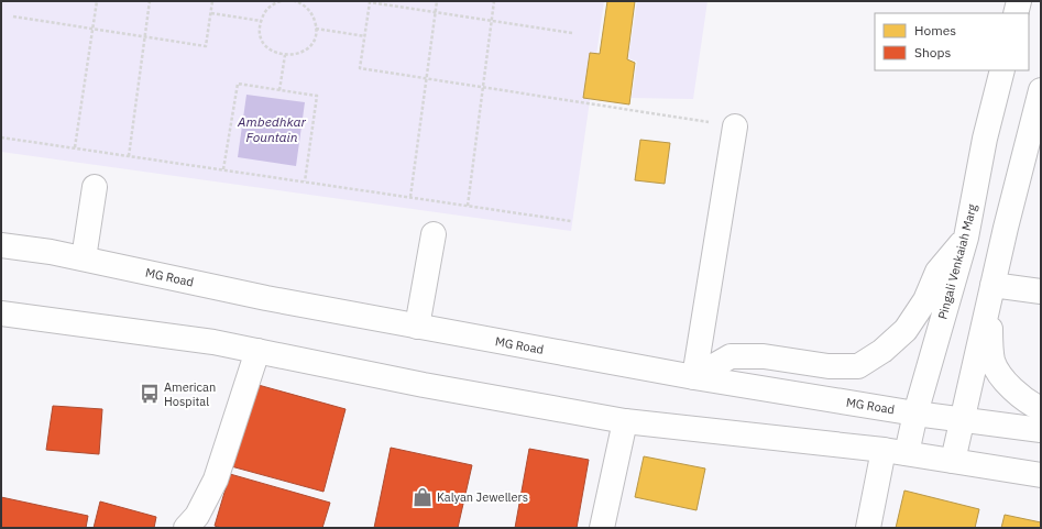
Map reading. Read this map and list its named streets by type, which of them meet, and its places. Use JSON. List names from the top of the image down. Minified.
{"streets":{"main road":["Pingali Venkaiah Marg","MG Road"]},"crossings":[["Pingali Venkaiah Marg","MG Road"]],"water":["Ambedhkar Fountain"],"places":{"bus stop":["American Hospital"],"shop":["Kalyan Jewellers"]},"legend":["Homes","Shops"]}
